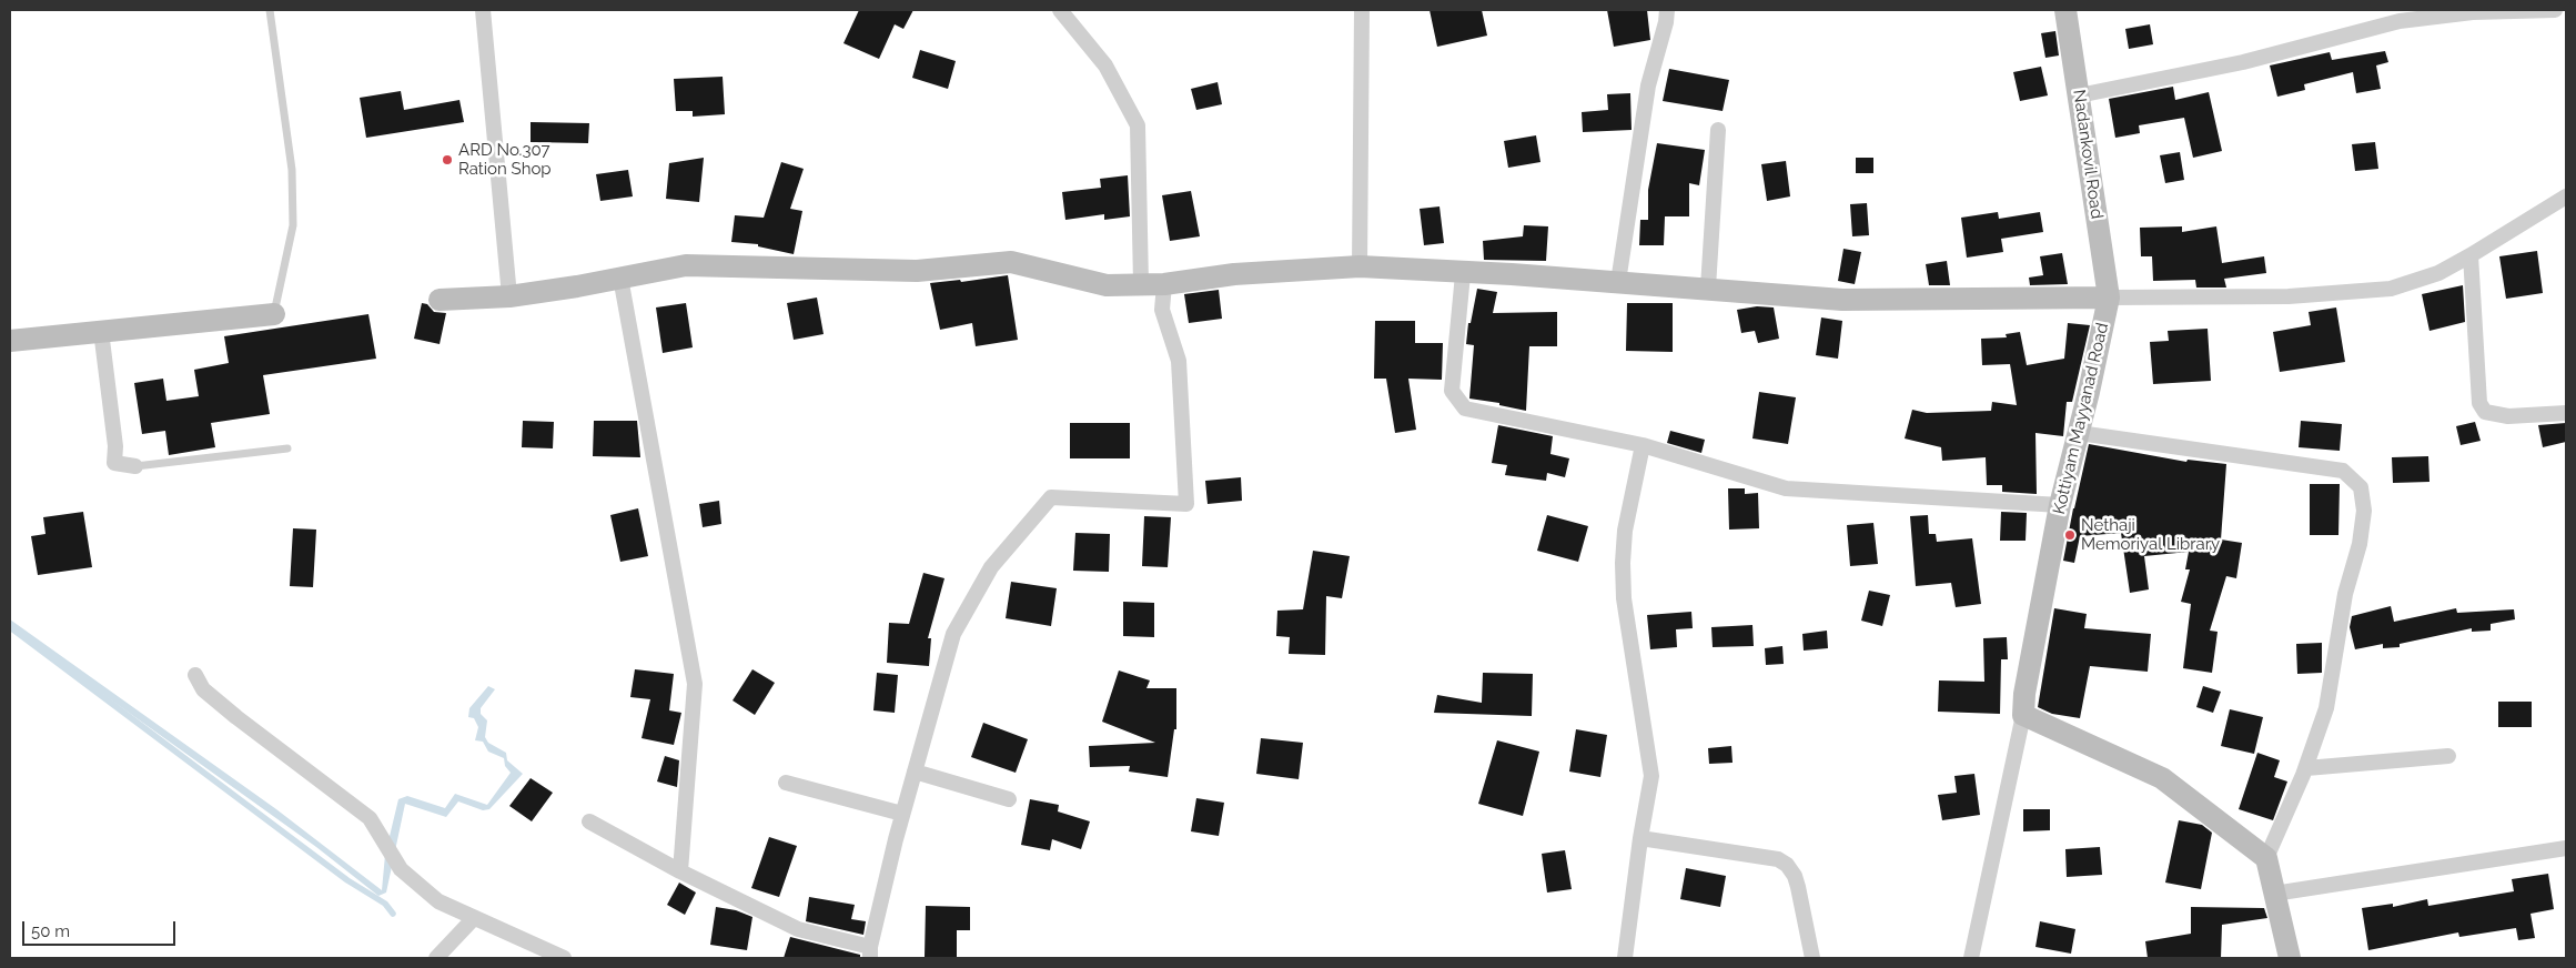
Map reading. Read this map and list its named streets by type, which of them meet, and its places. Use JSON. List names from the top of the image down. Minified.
{"streets":{"street":["Nadankovil Road","Kottiyam Mayyanad Road"]},"crossings":[["Nadankovil Road","Kottiyam Mayyanad Road"]],"places":["ARD No.307 Ration Shop","Nethaji Memoriyal Library"],"scale_bar":"50 m"}
